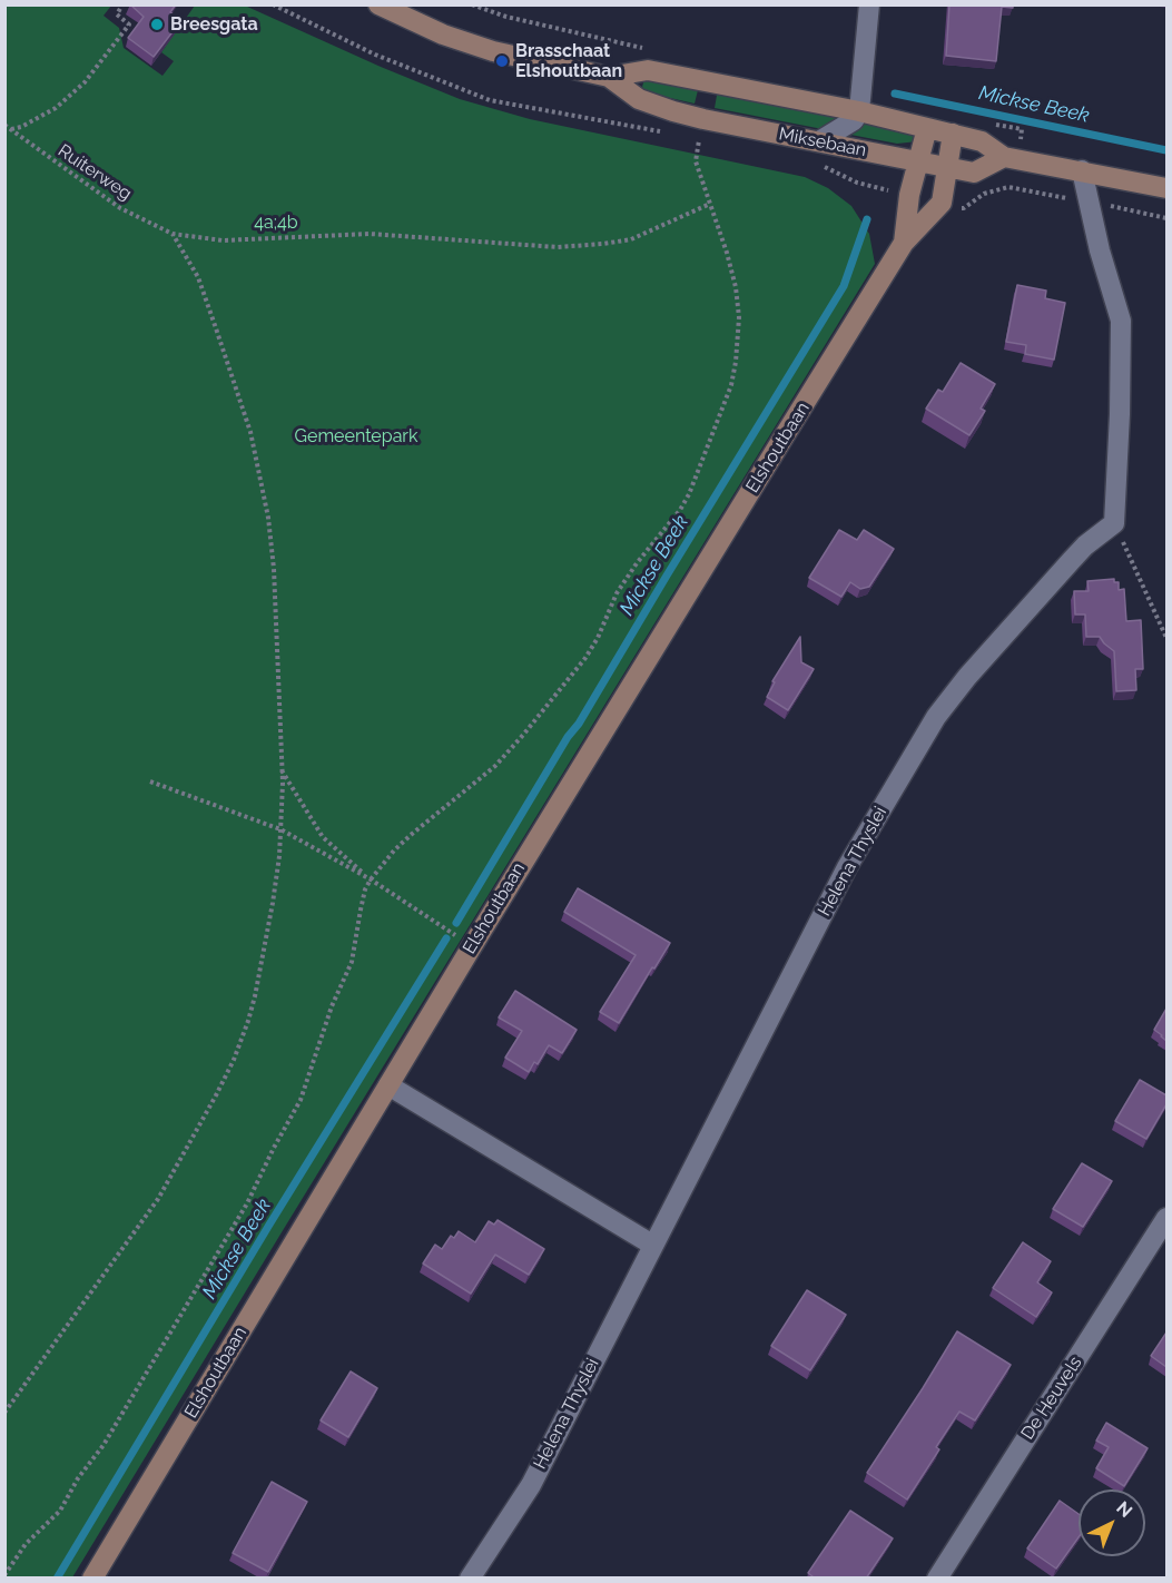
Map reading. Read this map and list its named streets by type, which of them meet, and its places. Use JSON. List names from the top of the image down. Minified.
{"streets":{"main road":["Miksebaan","Elshoutbaan"],"street":["Helena Thyslei","De Heuvels"],"path":["Ruiterweg"]},"crossings":[["Miksebaan","Elshoutbaan"]],"water":["Mickse Beek"],"parks":["4a;4b","Gemeentepark"],"places":["Breesgata","Brasschaat Elshoutbaan"],"north":"top right"}
